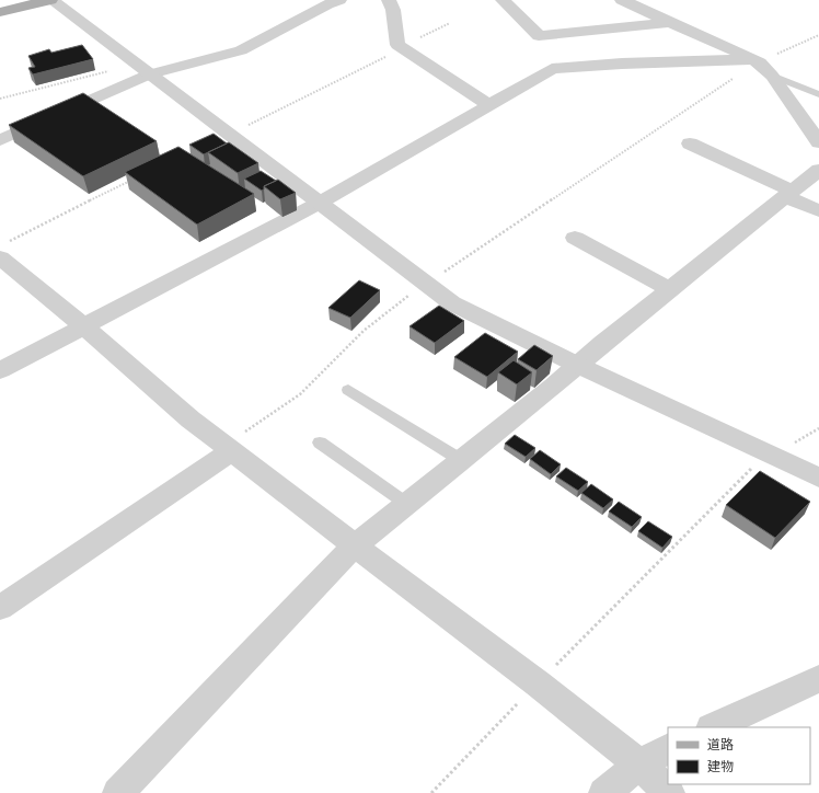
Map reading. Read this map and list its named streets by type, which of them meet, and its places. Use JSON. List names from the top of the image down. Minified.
{"legend":["道路","建物"]}
